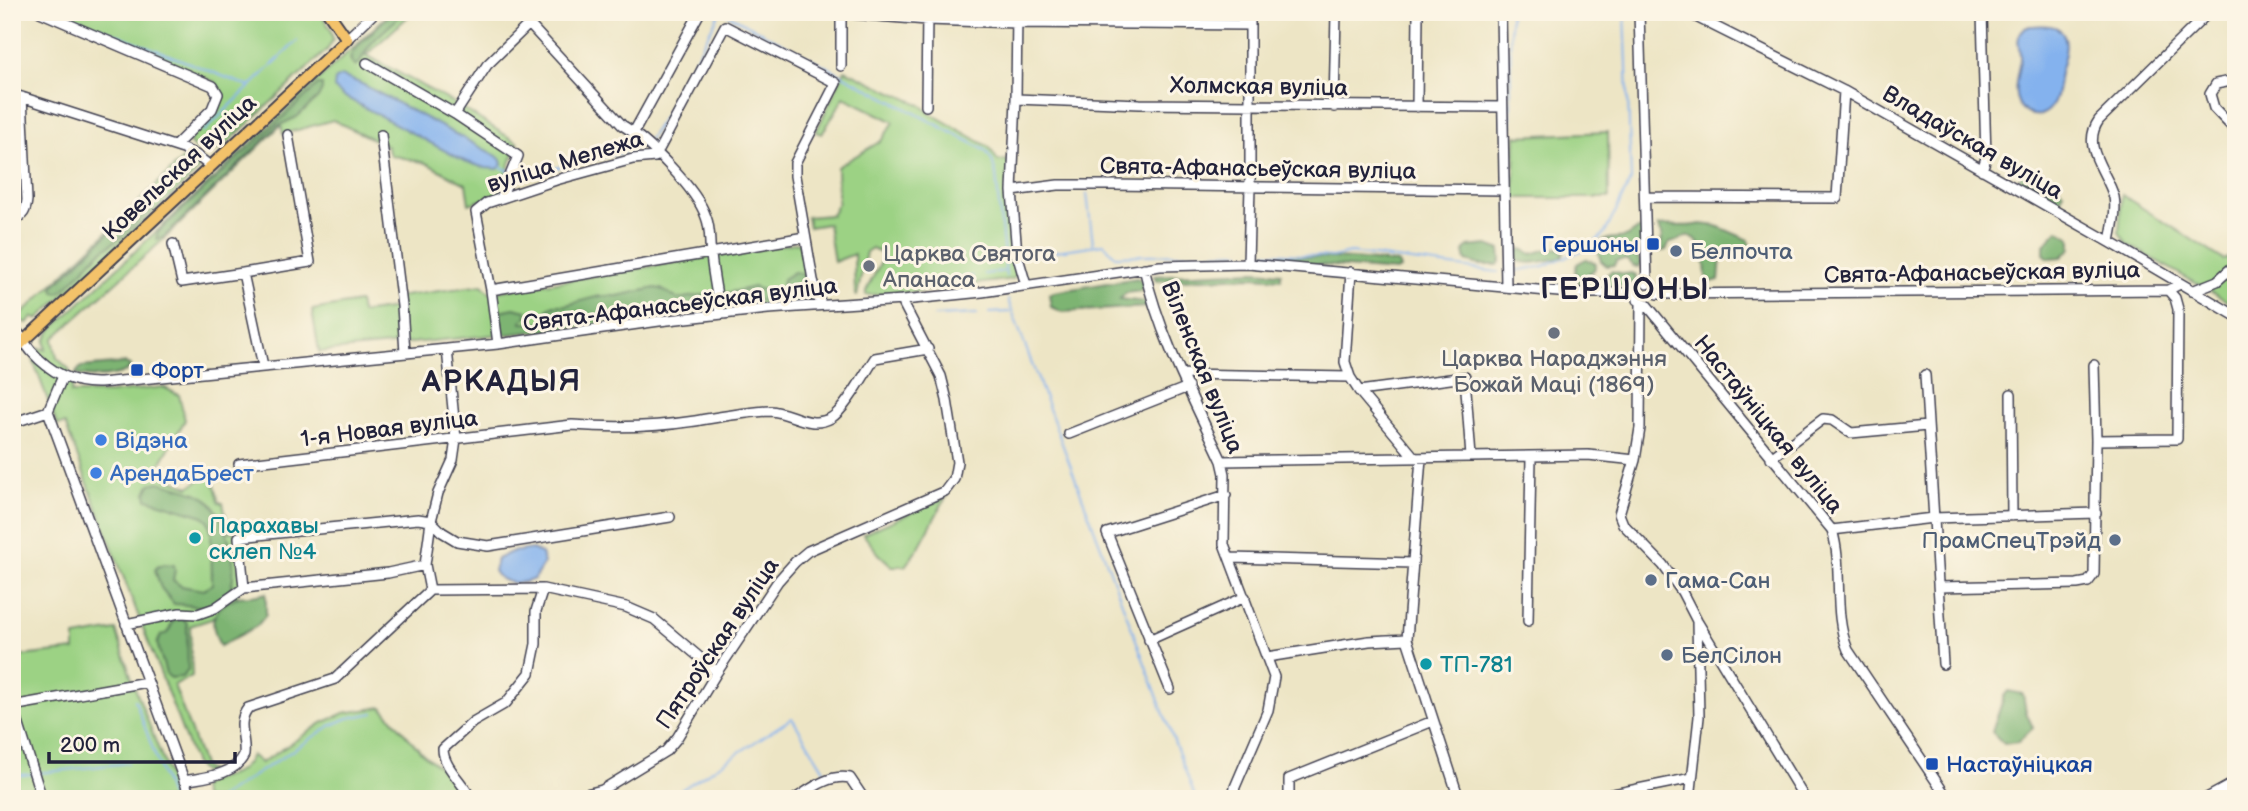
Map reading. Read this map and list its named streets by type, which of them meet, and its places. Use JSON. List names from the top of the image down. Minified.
{"streets":{"main road":["Ковельская вуліца"],"street":["Холмская вуліца","Владаўская вуліца","вуліца Мележа","Свята-Афанасьеўская вуліца","Віленская вуліца","Настаўніцкая вуліца","1-я Новая вуліца","Пятроўская вуліца"]},"crossings":[["Владаўская вуліца","Свята-Афанасьеўская вуліца"],["вуліца Мележа","Свята-Афанасьеўская вуліца"],["Свята-Афанасьеўская вуліца","Віленская вуліца"],["Свята-Афанасьеўская вуліца","Настаўніцкая вуліца"],["Свята-Афанасьеўская вуліца","Пятроўская вуліца"],["1-я Новая вуліца","Пятроўская вуліца"]],"districts":["ГЕРШОНЫ","АРКАДЫЯ"],"places":{"transit":["Гершоны","Форт","Настаўніцкая"],"other":["Белпочта","Царква Святога Апанаса","Царква Нараджэння Божай Маці (1869)","Відэна","АрендаБрест","Парахавы склеп №4","ПрамСпецТрэйд","Гама-Сан","БелСілон","ТП-781"]},"scale_bar":"200 m"}
